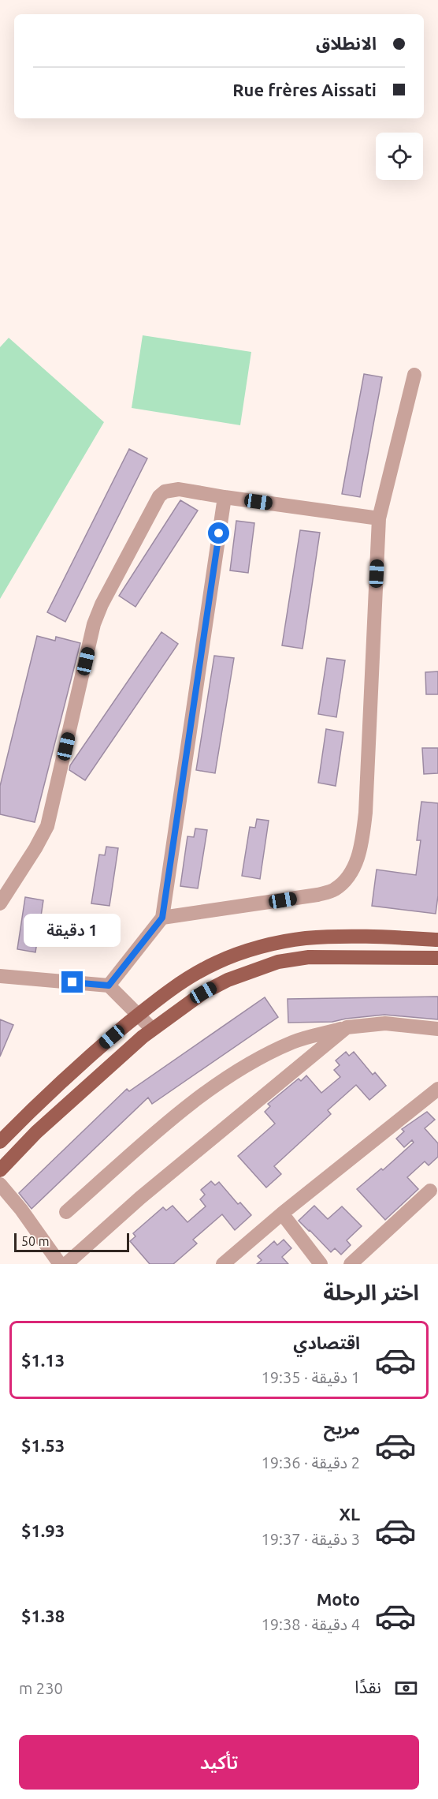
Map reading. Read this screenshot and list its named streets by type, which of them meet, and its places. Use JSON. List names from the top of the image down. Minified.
{"scale_bar":"50 m","page":{"banner":["الانطلاق","Rue frères Aissati"],"bubble":"1 دقيقة","scale":"50 m","heading":"اختر الرحلة","list":[{"name":"اقتصادي","note":"1 دقيقة · 19:35","value":"$1.13"},{"name":"مريح","note":"2 دقيقة · 19:36","value":"$1.53"},{"name":"XL","note":"3 دقيقة · 19:37","value":"$1.93"},{"name":"Moto","note":"4 دقيقة · 19:38","value":"$1.38"}],"pay":["نقدًا","230 m"],"buttons":"تأكيد"}}
